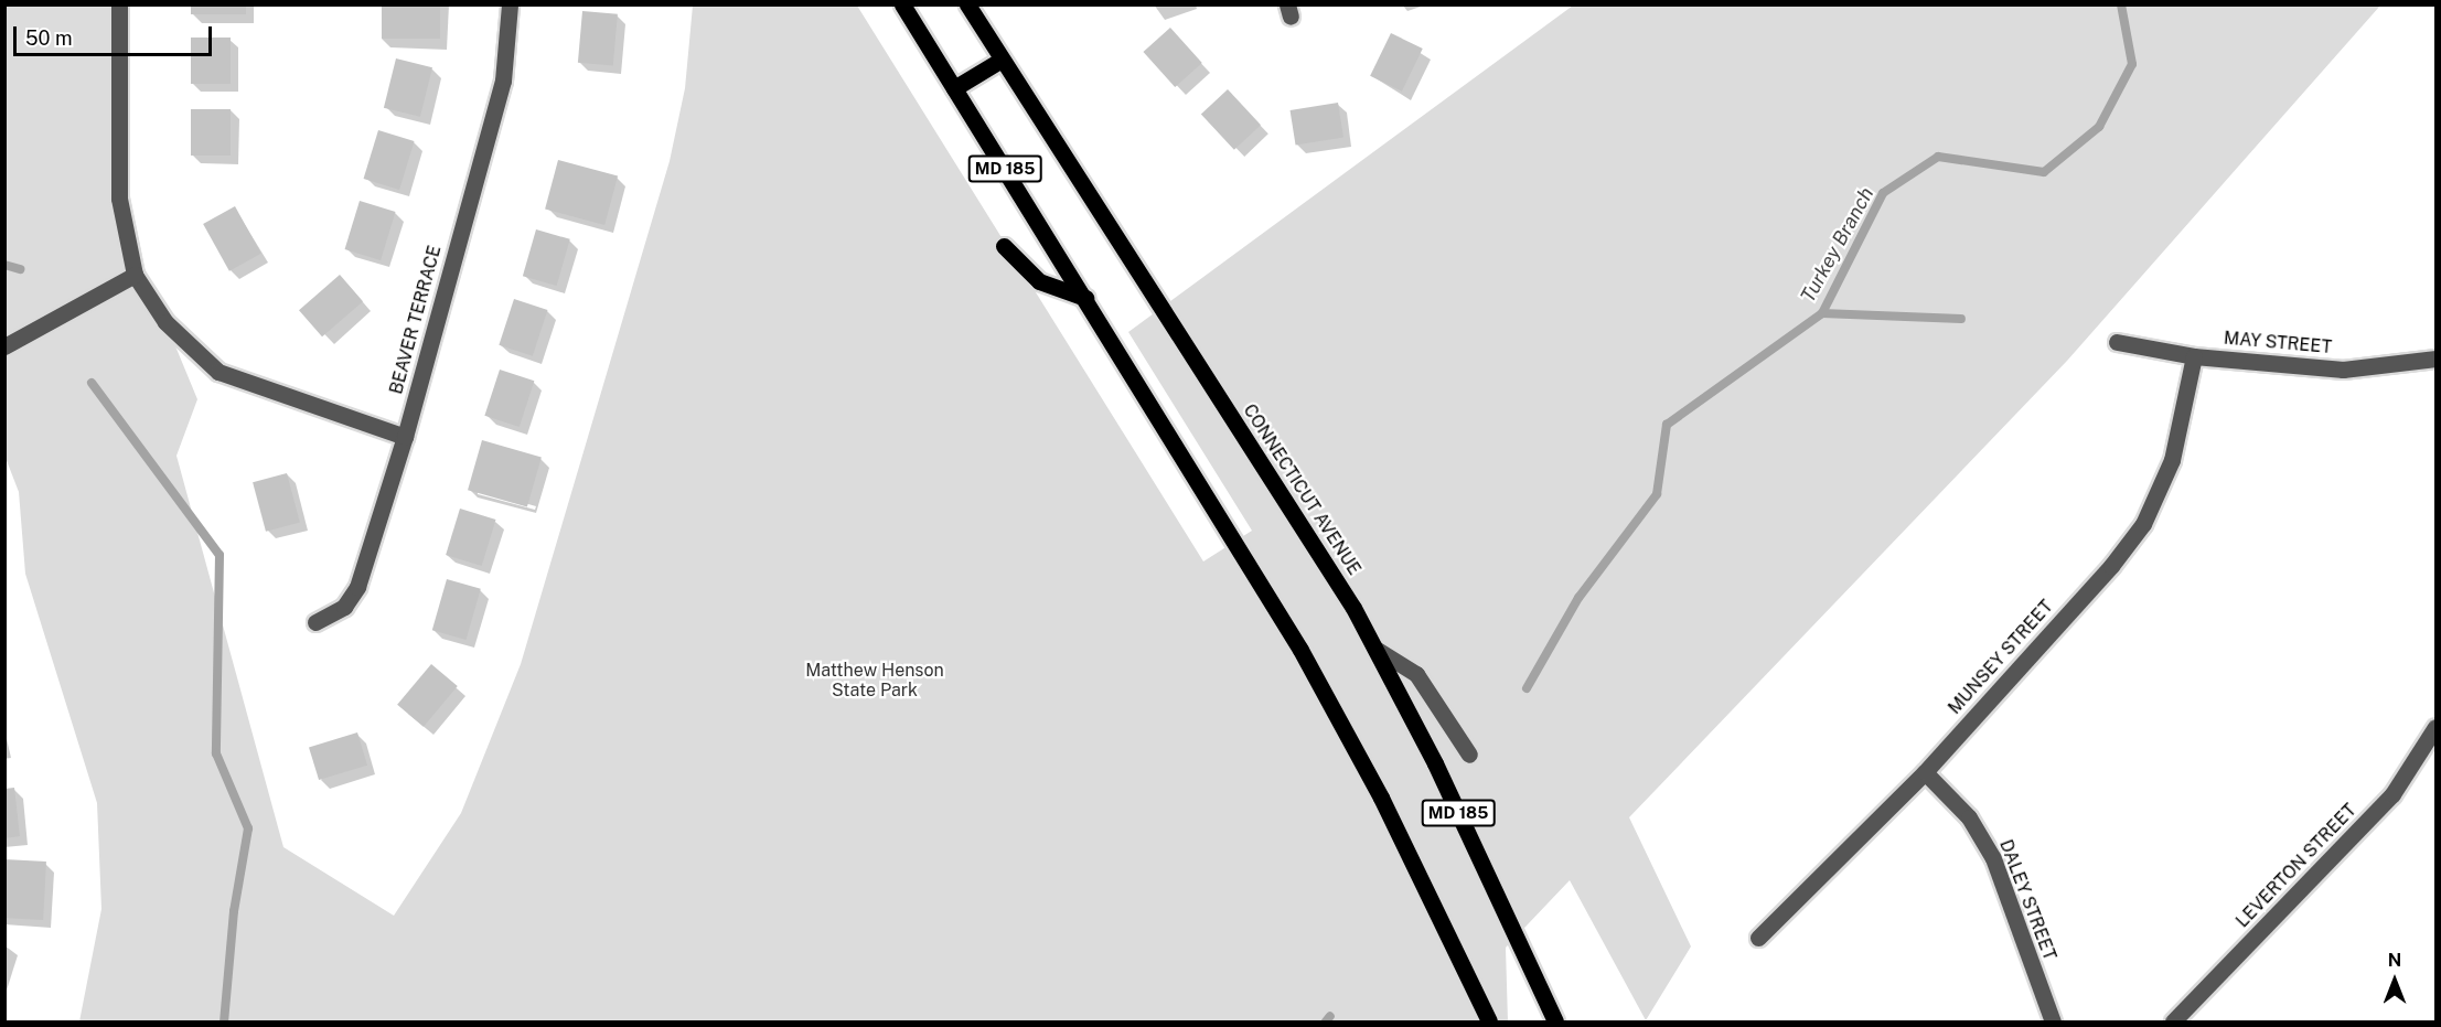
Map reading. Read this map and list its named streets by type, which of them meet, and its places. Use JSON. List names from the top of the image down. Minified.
{"streets":{"main road":["MD 185","CONNECTICUT AVENUE"],"street":["BEAVER TERRACE","MAY STREET","MUNSEY STREET","LEVERTON STREET","DALEY STREET"]},"crossings":[["MAY STREET","MUNSEY STREET"],["MUNSEY STREET","DALEY STREET"]],"water":["Turkey Branch"],"parks":["Matthew Henson State Park"],"scale_bar":"50 m","north":"top"}
